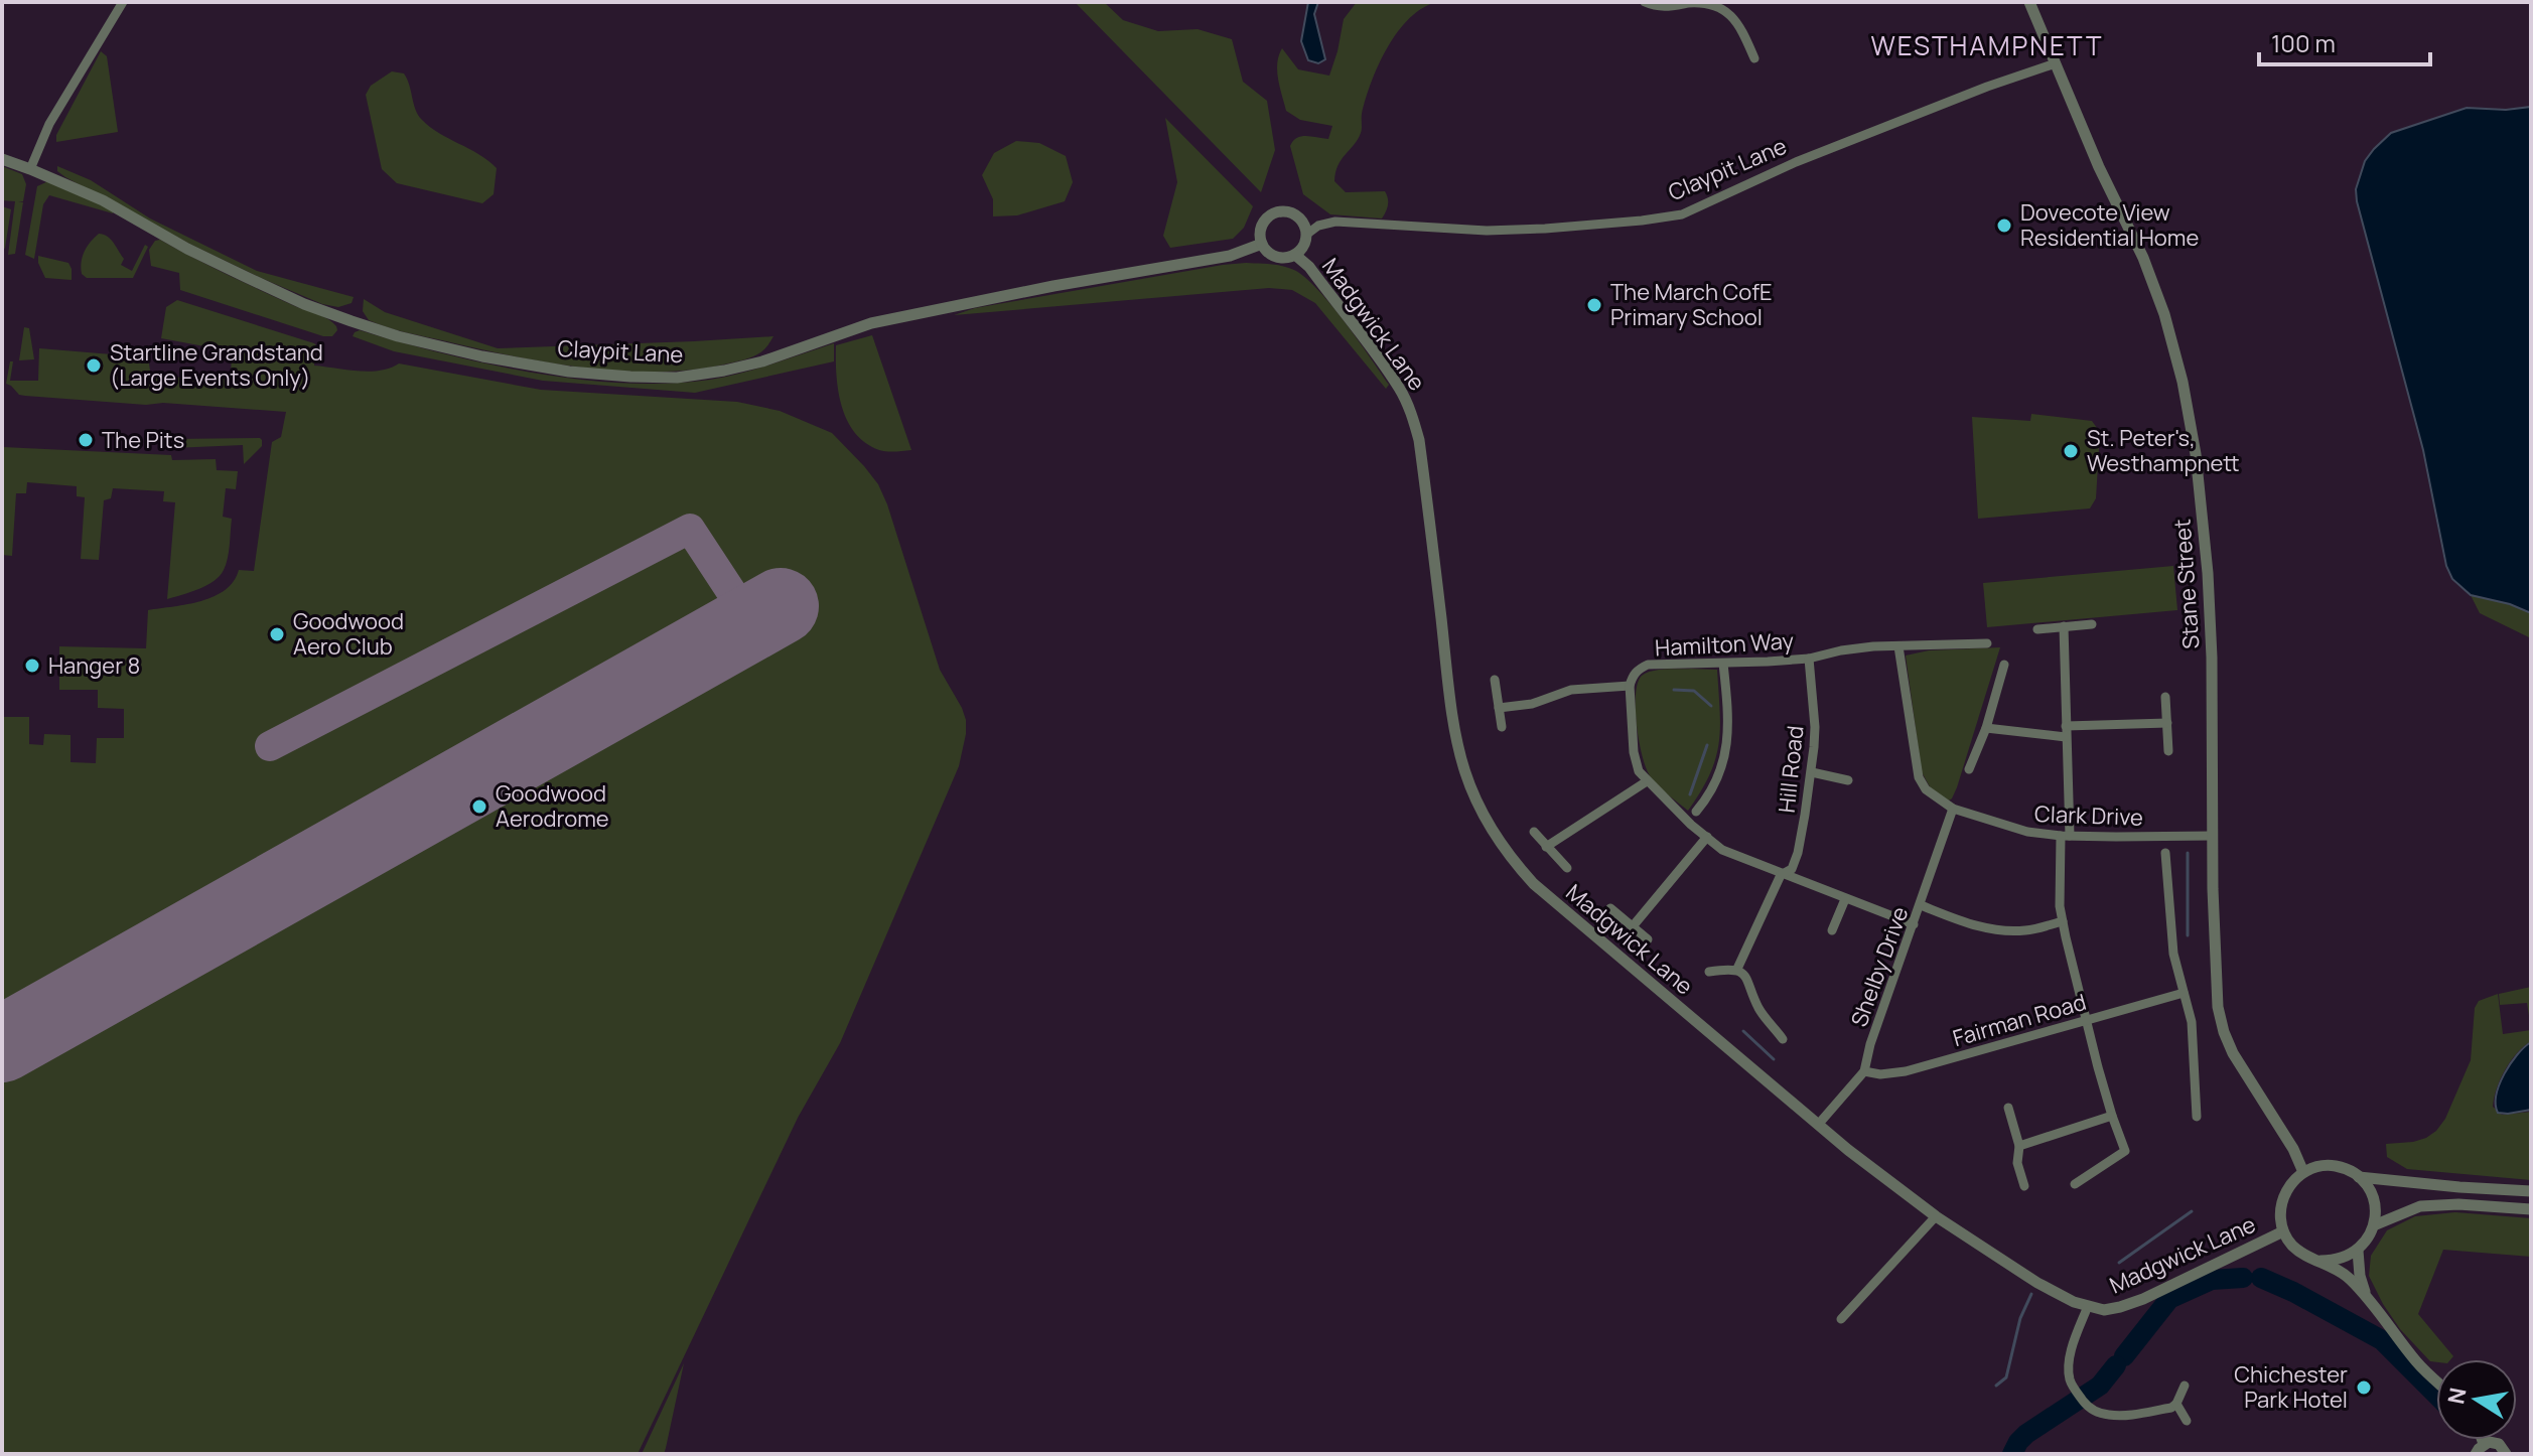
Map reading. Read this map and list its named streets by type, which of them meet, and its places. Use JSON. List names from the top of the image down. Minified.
{"streets":{"street":["Claypit Lane","Madgwick Lane","Stane Street","Hamilton Way","Hill Road","Clark Drive","Shelby Drive","Fairman Road"]},"crossings":[["Claypit Lane","Madgwick Lane"],["Claypit Lane","Stane Street"],["Madgwick Lane","Stane Street"],["Madgwick Lane","Shelby Drive"],["Stane Street","Clark Drive"],["Hamilton Way","Hill Road"],["Hamilton Way","Clark Drive"],["Clark Drive","Shelby Drive"],["Shelby Drive","Fairman Road"]],"districts":["WESTHAMPNETT"],"places":["Dovecote View Residential Home","The March CofE Primary School","Startline Grandstand (Large Events Only)","The Pits","St. Peter's, Westhampnett","Goodwood Aero Club","Hanger 8","Goodwood Aerodrome","Chichester Park Hotel"],"scale_bar":"100 m","north":"left"}
